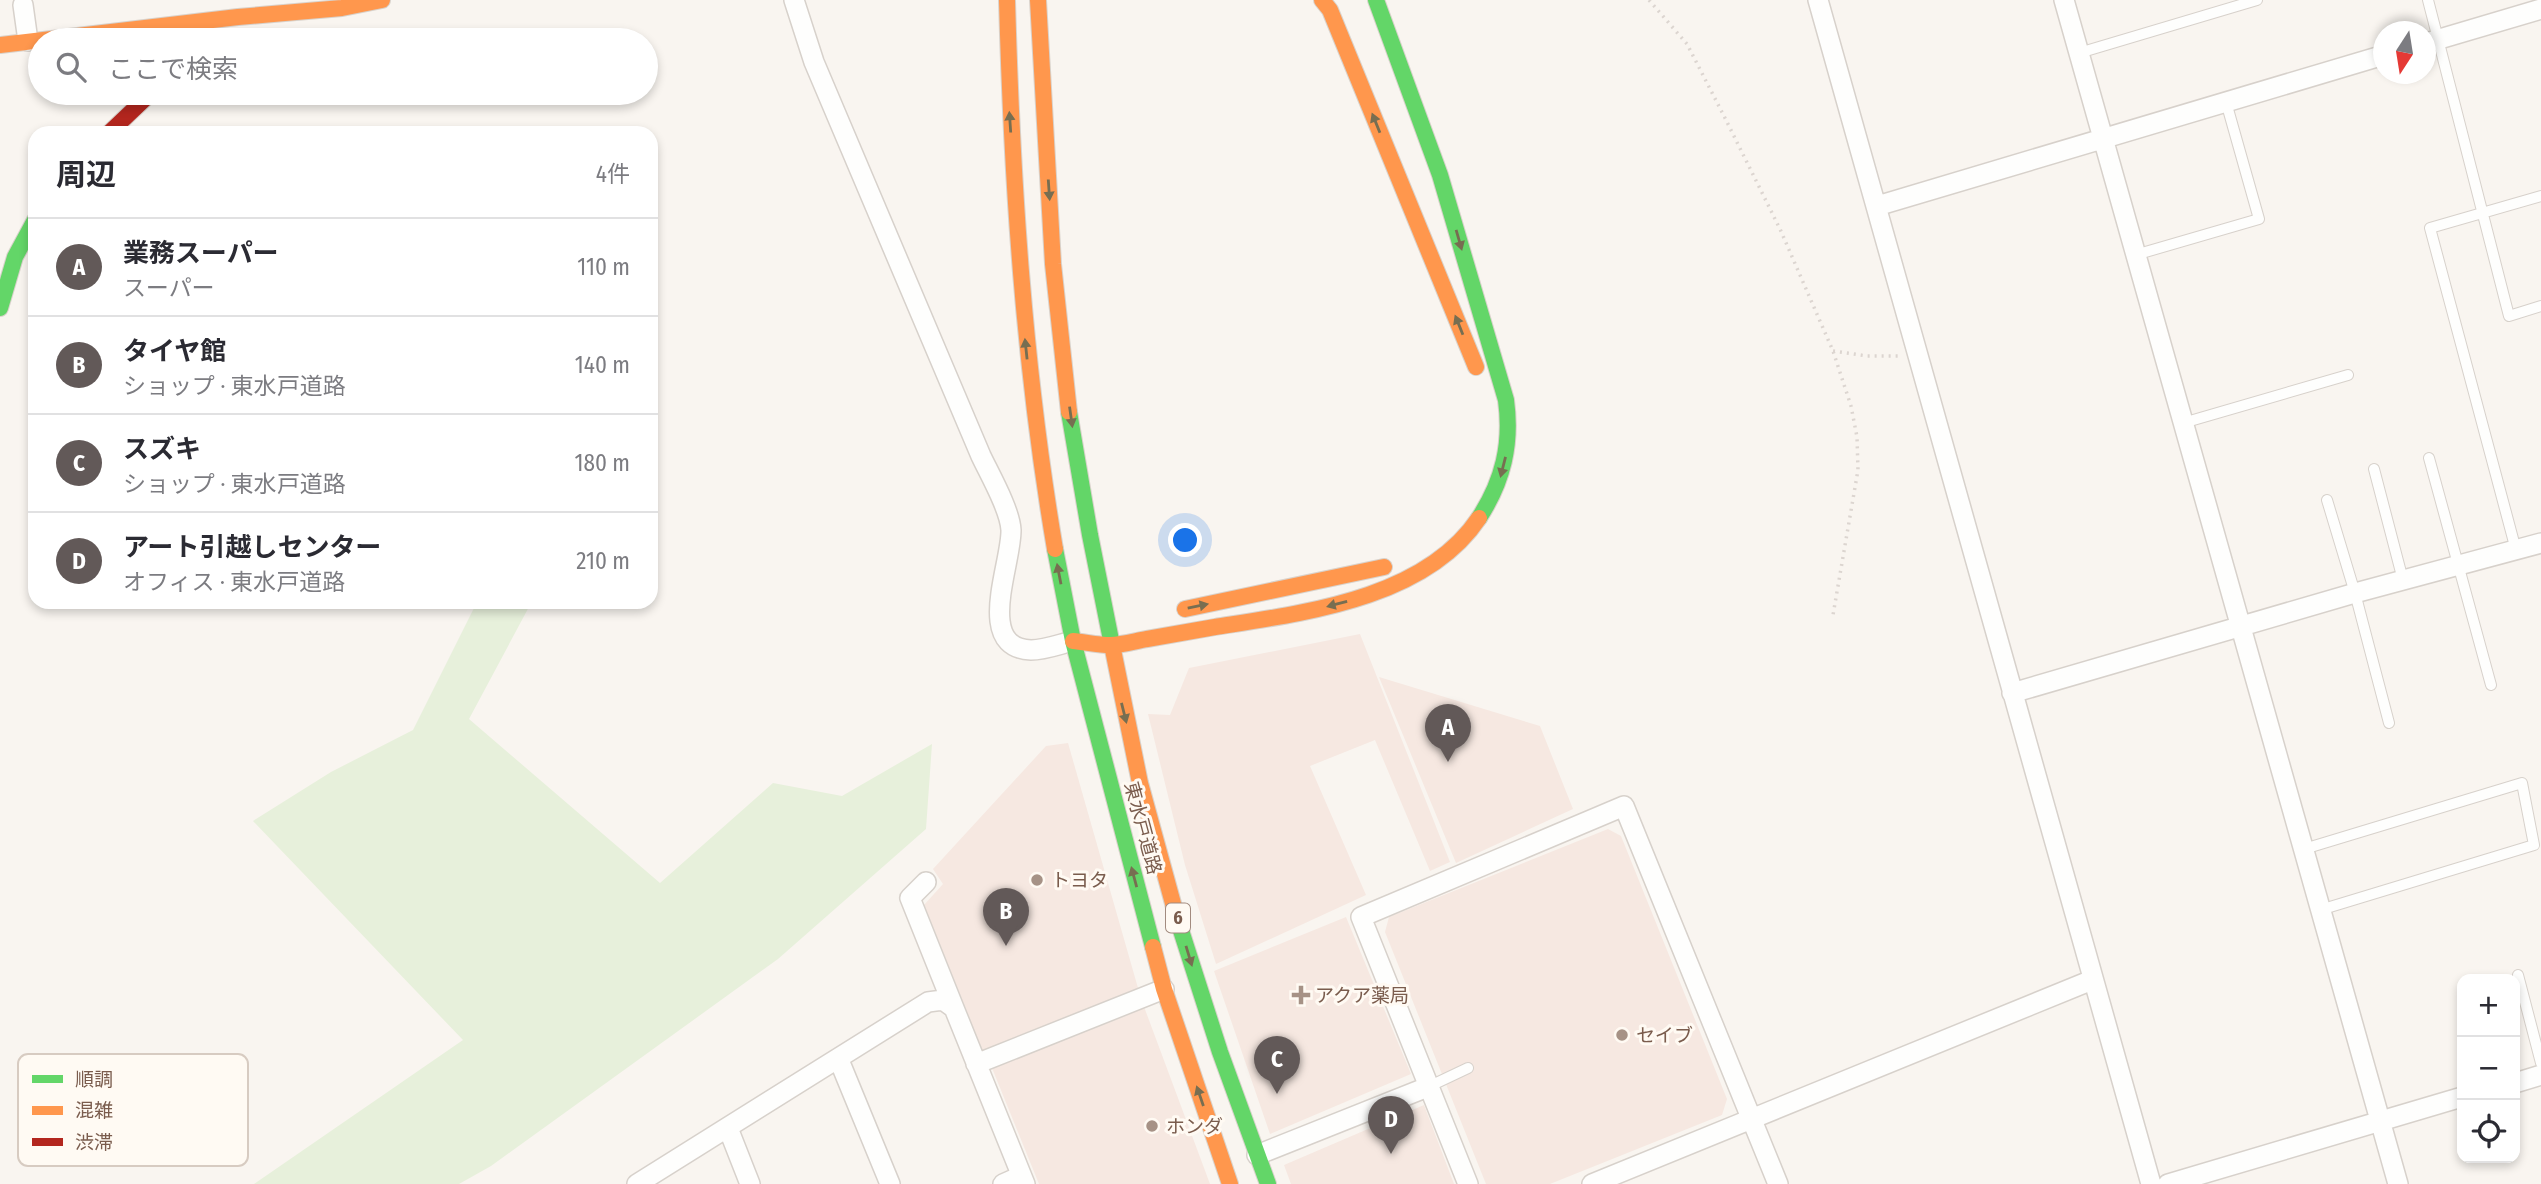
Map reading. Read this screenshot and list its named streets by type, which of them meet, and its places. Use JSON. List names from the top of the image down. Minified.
{"streets":{"main road":["東水戸道路","6"]},"places":{"other":["トヨタ","セイブ","ホンダ"],"health":["アクア薬局"]},"legend":["順調","混雑","渋滞"],"north":"bottom","page":{"search":"ここで検索","heading":["周辺","4件"],"list":[{"mark":"A","name":"業務スーパー","note":"スーパー","value":"110 m"},{"mark":"B","name":"タイヤ館","note":"ショップ · 東水戸道路","value":"140 m"},{"mark":"C","name":"スズキ","note":"ショップ · 東水戸道路","value":"180 m"},{"mark":"D","name":"アート引越しセンター","note":"オフィス · 東水戸道路","value":"210 m"}],"pins":["A","B","C","D"],"map_buttons":["+","−"]}}
